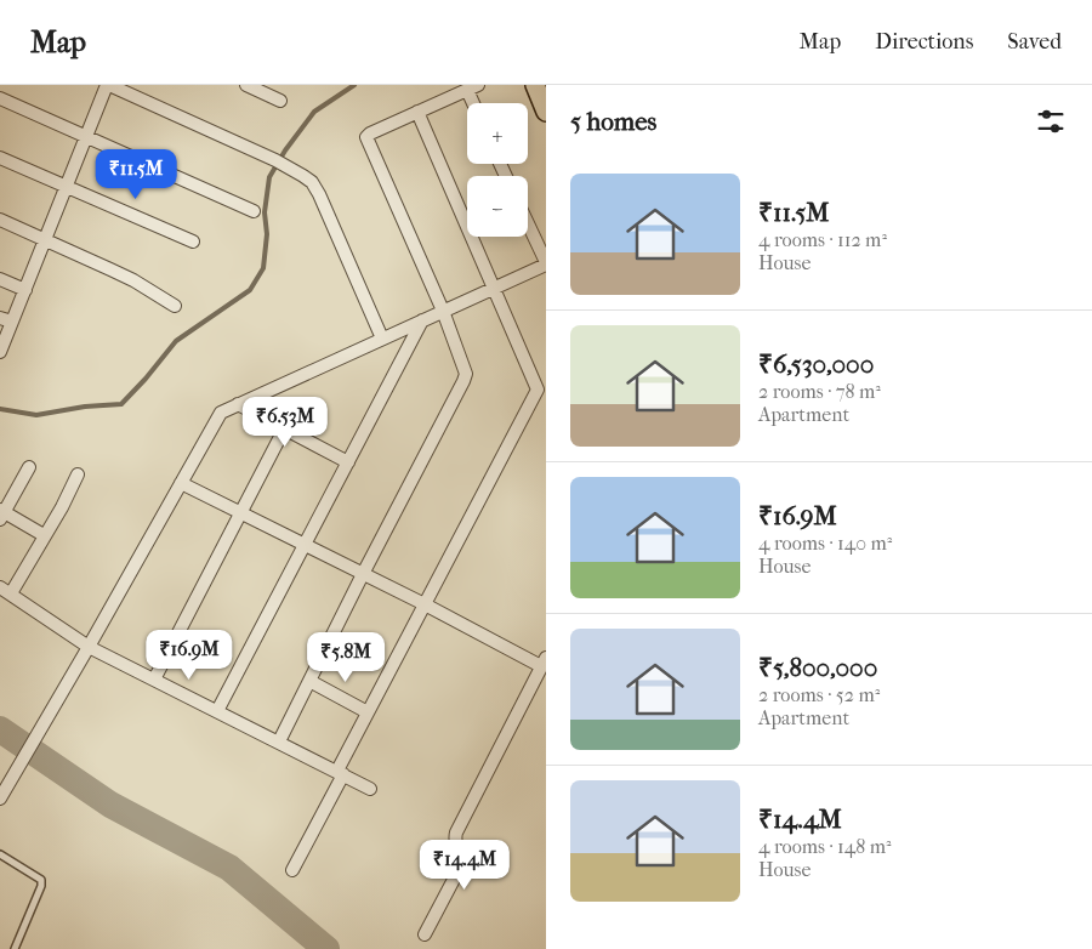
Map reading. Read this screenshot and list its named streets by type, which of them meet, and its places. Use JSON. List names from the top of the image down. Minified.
{"page":{"header":"Map","nav":["Map","Directions","Saved"],"heading":"5 homes","map_buttons":["+","−"],"price":["₹11.5M","₹6.53M","₹16.9M","₹5.8M","₹14.4M"],"list":[{"name":"₹11.5M","note":"4 rooms · 112 m² · House"},{"name":"₹6,530,000","note":"2 rooms · 78 m² · Apartment"},{"name":"₹16.9M","note":"4 rooms · 140 m² · House"},{"name":"₹5,800,000","note":"2 rooms · 52 m² · Apartment"},{"name":"₹14.4M","note":"4 rooms · 148 m² · House"}]}}
